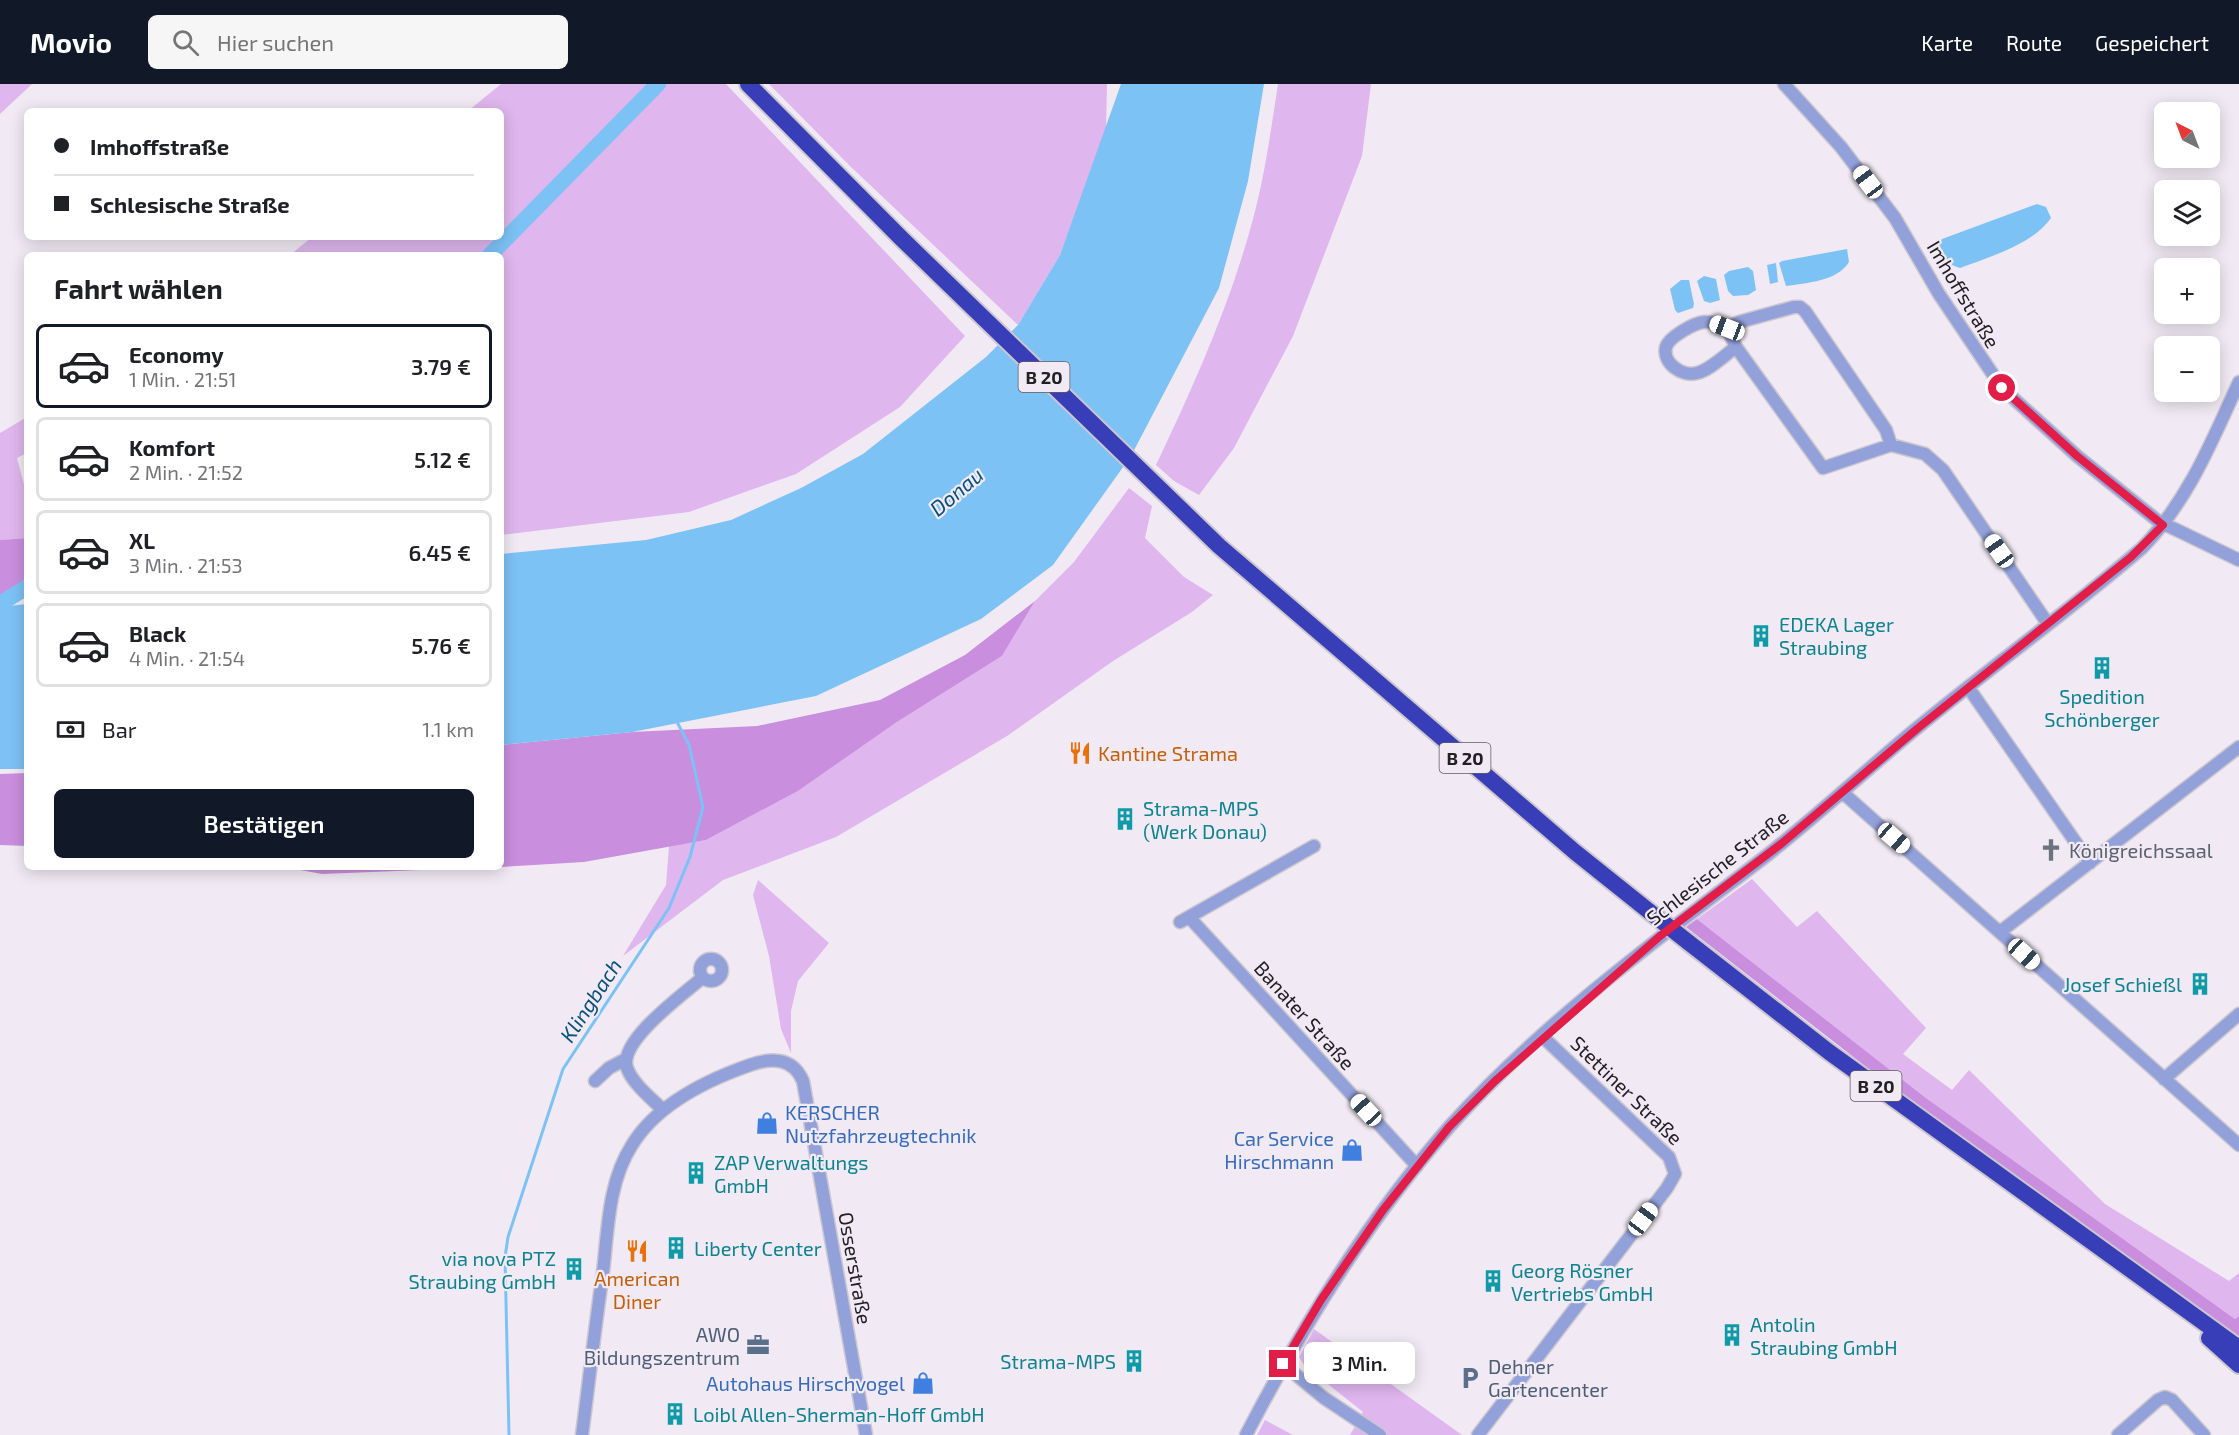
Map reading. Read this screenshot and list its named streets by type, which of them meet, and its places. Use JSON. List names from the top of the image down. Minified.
{"streets":{"highway":["B 20"],"street":["Imhoffstraße","Schlesische Straße","Banater Straße","Stettiner Straße","Osserstraße"]},"crossings":[["Imhoffstraße","Schlesische Straße"],["Schlesische Straße","Banater Straße"],["Schlesische Straße","Stettiner Straße"]],"water":["Donau","Klingbach"],"places":{"building":["EDEKA Lager Straubing","Spedition Schönberger","Strama-MPS (Werk Donau)","Josef Schießl","ZAP Verwaltungs GmbH","Liberty Center","via nova PTZ Straubing GmbH","Georg Rösner Vertriebs GmbH","Antolin Straubing GmbH","Strama-MPS","Loibl Allen-Sherman-Hoff GmbH"],"restaurant":["Kantine Strama","American Diner"],"church":["Königreichssaal"],"shop":["KERSCHER Nutzfahrzeugtechnik","Car Service Hirschmann","Autohaus Hirschvogel"],"office":["AWO Bildungszentrum"],"parking":["Dehner Gartencenter"]},"north":"top left","page":{"header":"Movio","search":"Hier suchen","nav":["Karte","Route","Gespeichert"],"map_buttons":["+","−"],"banner":["Imhoffstraße","Schlesische Straße"],"heading":"Fahrt wählen","list":[{"name":"Economy","note":"1 Min. · 21:51","value":"3.79 €"},{"name":"Komfort","note":"2 Min. · 21:52","value":"5.12 €"},{"name":"XL","note":"3 Min. · 21:53","value":"6.45 €"},{"name":"Black","note":"4 Min. · 21:54","value":"5.76 €"}],"pay":["Bar","1.1 km"],"buttons":"Bestätigen","bubble":"3 Min."}}
